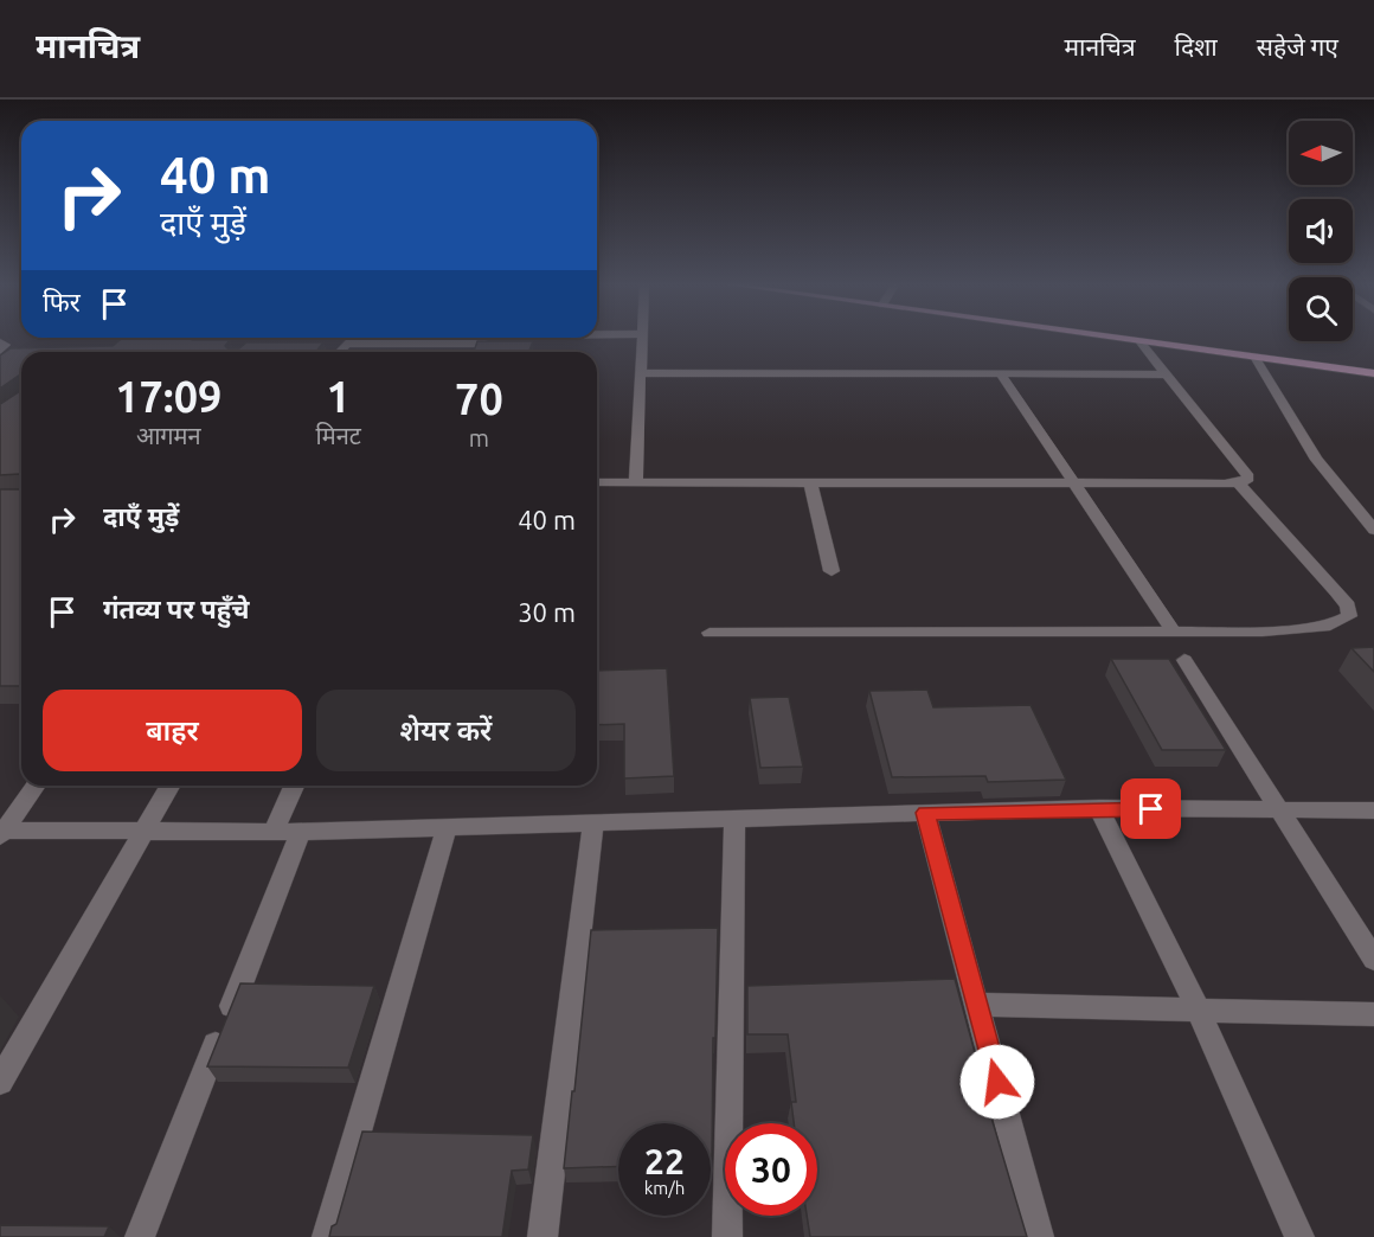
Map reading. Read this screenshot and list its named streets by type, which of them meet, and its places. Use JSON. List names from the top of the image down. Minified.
{"north":"left","page":{"header":"मानचित्र","nav":["मानचित्र","दिशा","सहेजे गए"],"turn":["40 m","दाएँ मुड़ें"],"then":"फिर","eta":["17:09","आगमन","1","मिनट","70","m"],"list":[{"name":"दाएँ मुड़ें","value":"40 m"},{"name":"गंतव्य पर पहुँचे","value":"30 m"}],"buttons":["बाहर","शेयर करें"],"speed":"22 km/h","limit":"30"}}
